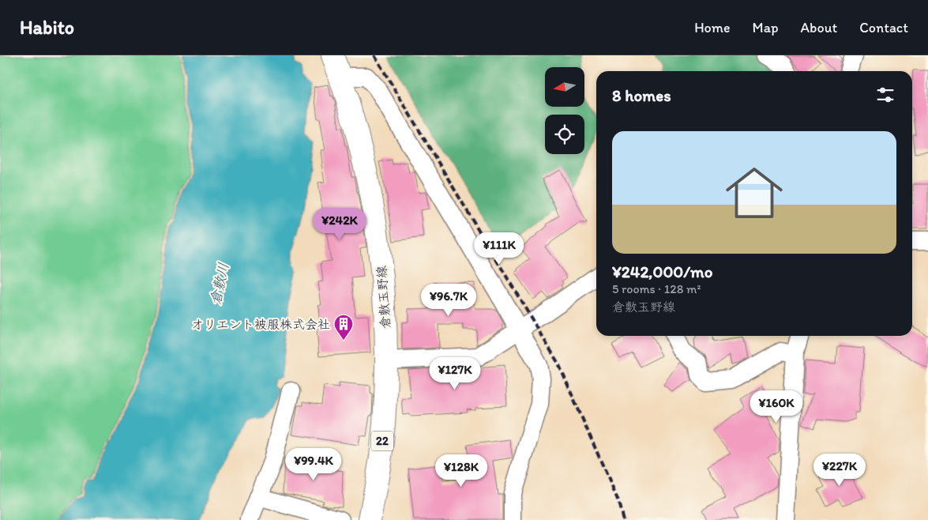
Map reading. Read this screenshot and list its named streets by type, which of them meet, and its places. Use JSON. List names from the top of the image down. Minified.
{"streets":{"main road":["倉敷玉野線","22"]},"water":["倉敷川"],"places":{"building":["オリエント被服株式会社"]},"north":"left","page":{"header":"Habito","nav":["Home","Map","About","Contact"],"heading":"8 homes","list":[{"name":"¥242,000/mo","note":"5 rooms · 128 m² · 倉敷玉野線"}],"price":["¥242K","¥111K","¥96.7K","¥127K","¥160K","¥99.4K","¥227K","¥128K"]}}
